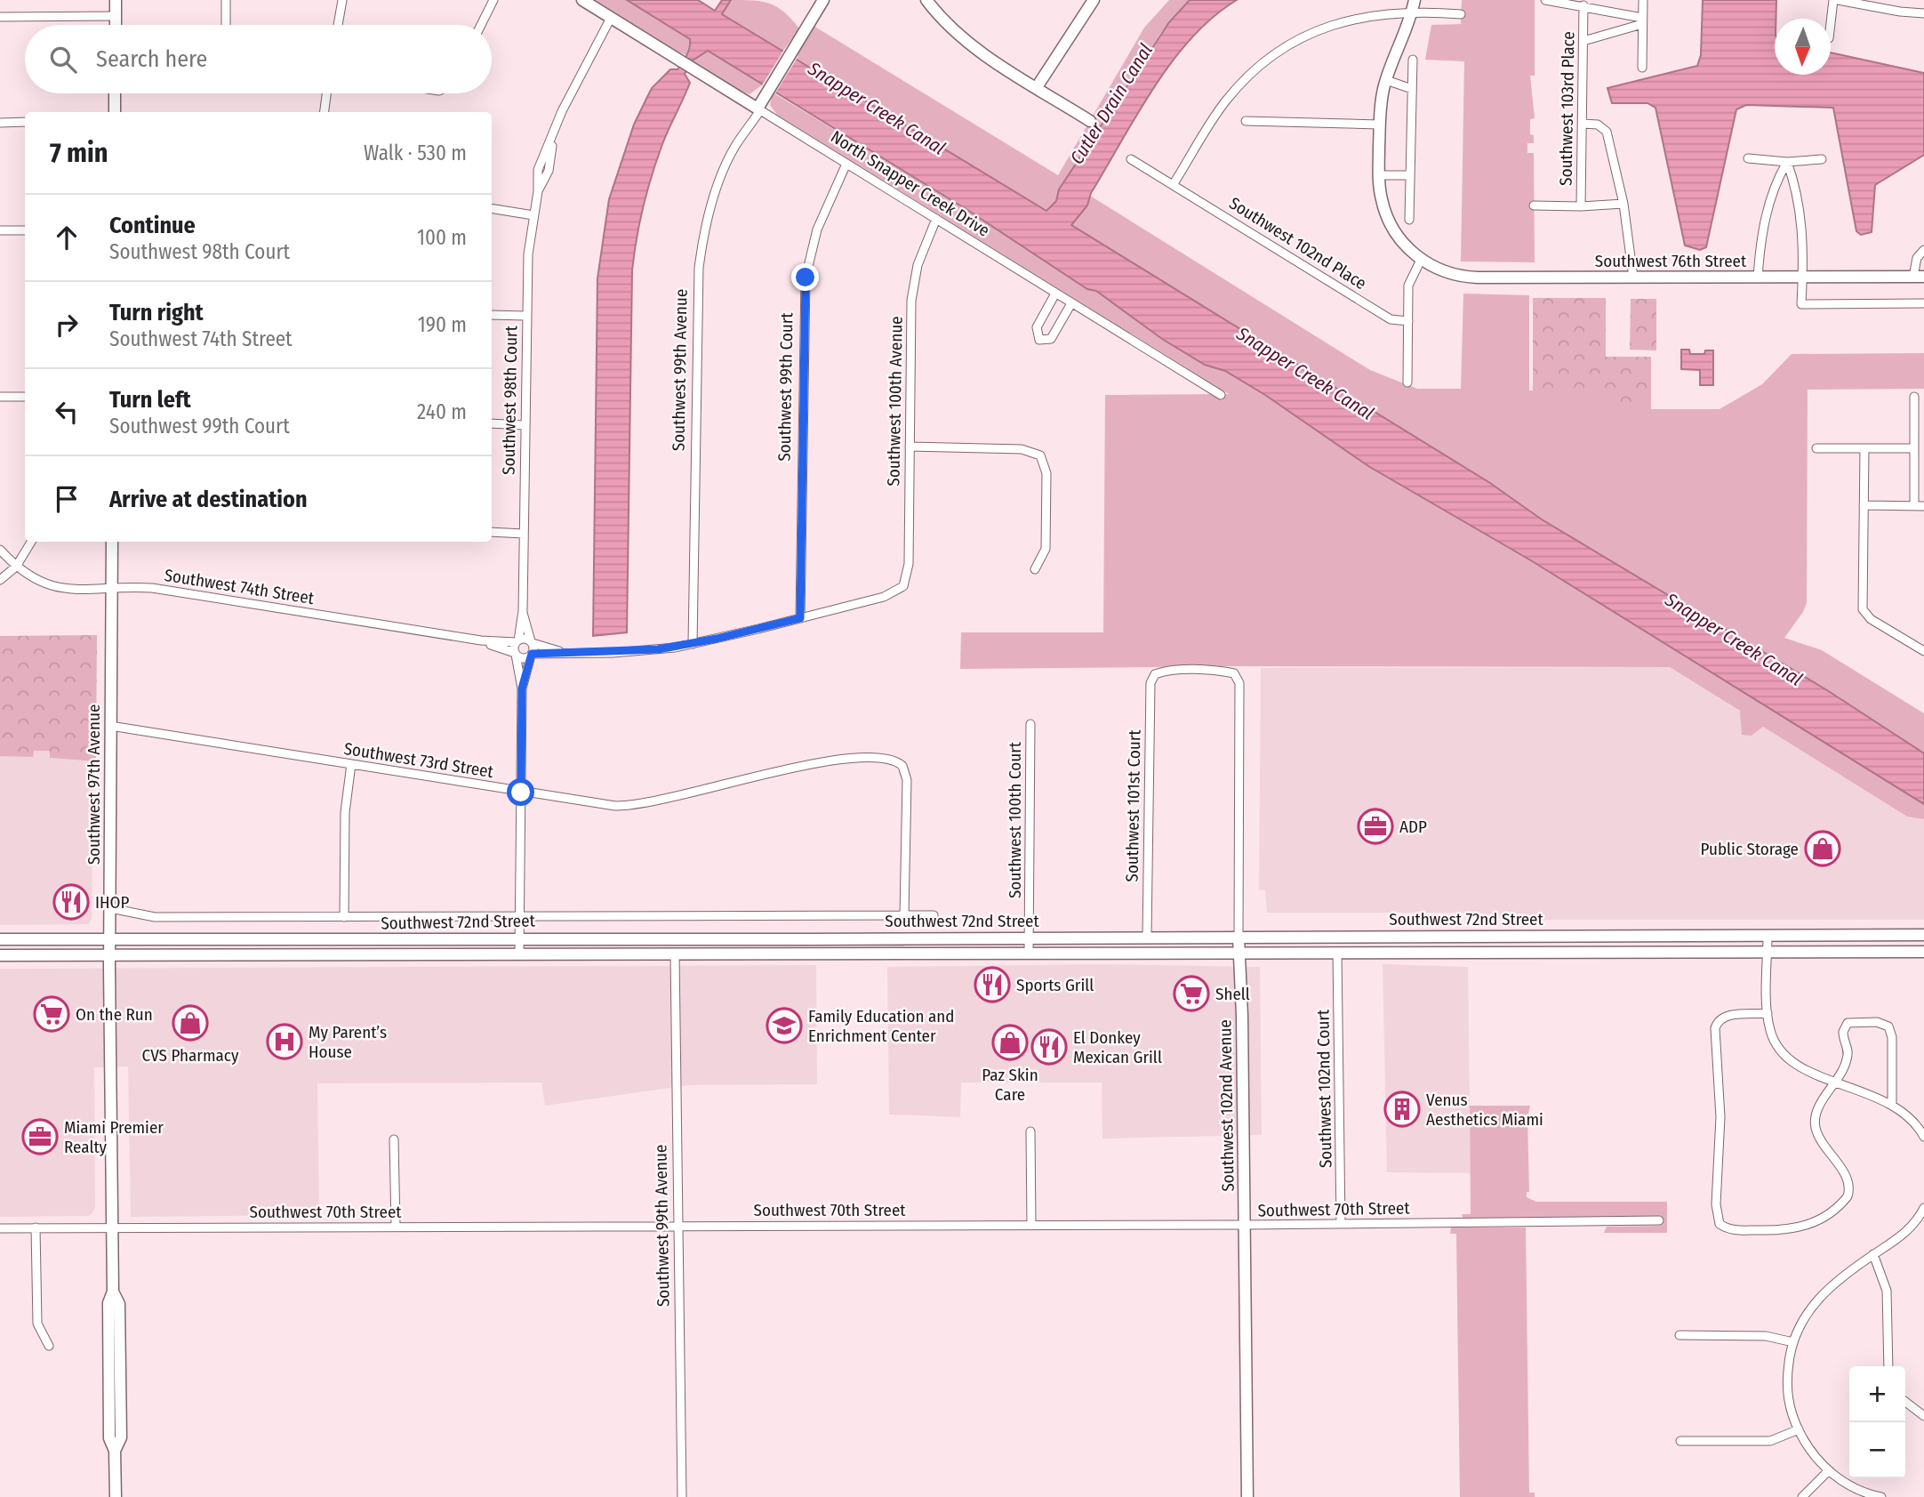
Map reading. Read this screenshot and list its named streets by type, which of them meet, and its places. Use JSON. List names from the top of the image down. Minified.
{"streets":{"main road":["North Snapper Creek Drive","Southwest 76th Street","Southwest 99th Avenue","Southwest 97th Avenue","Southwest 72nd Street","Southwest 102nd Avenue"],"street":["Southwest 103rd Place","Southwest 102nd Place","Southwest 99th Court","Southwest 98th Court","Southwest 100th Avenue","Southwest 74th Street","Southwest 73rd Street","Southwest 101st Court","Southwest 100th Court","Southwest 102nd Court","Southwest 70th Street"]},"crossings":[["North Snapper Creek Drive","Southwest 99th Avenue"],["North Snapper Creek Drive","Southwest 99th Court"],["North Snapper Creek Drive","Southwest 98th Court"],["North Snapper Creek Drive","Southwest 100th Avenue"],["Southwest 99th Avenue","Southwest 72nd Street"],["Southwest 99th Avenue","Southwest 70th Street"],["Southwest 99th Court","Southwest 100th Avenue"],["Southwest 98th Court","Southwest 74th Street"],["Southwest 74th Street","Southwest 97th Avenue"],["Southwest 73rd Street","Southwest 97th Avenue"],["Southwest 73rd Street","Southwest 72nd Street"],["Southwest 97th Avenue","Southwest 72nd Street"],["Southwest 97th Avenue","Southwest 70th Street"],["Southwest 101st Court","Southwest 72nd Street"],["Southwest 101st Court","Southwest 102nd Avenue"],["Southwest 100th Court","Southwest 72nd Street"],["Southwest 72nd Street","Southwest 102nd Court"],["Southwest 72nd Street","Southwest 102nd Avenue"],["Southwest 102nd Court","Southwest 70th Street"],["Southwest 102nd Avenue","Southwest 70th Street"]],"water":["Cutler Drain Canal","Snapper Creek Canal"],"places":{"office":["ADP","Miami Premier Realty"],"shop":["Public Storage","CVS Pharmacy","Paz Skin Care"],"restaurant":["IHOP","Sports Grill","El Donkey Mexican Grill"],"supermarket":["Shell","On the Run"],"school or university":["Family Education and Enrichment Center"],"hospital":["My Parent’s House"],"building":["Venus Aesthetics Miami"]},"north":"bottom","page":{"search":"Search here","heading":["7 min","Walk · 530 m"],"list":[["Continue","Southwest 98th Court","100 m"],["Turn right","Southwest 74th Street","190 m"],["Turn left","Southwest 99th Court","240 m"],"Arrive at destination"],"map_buttons":["+","−"]}}
